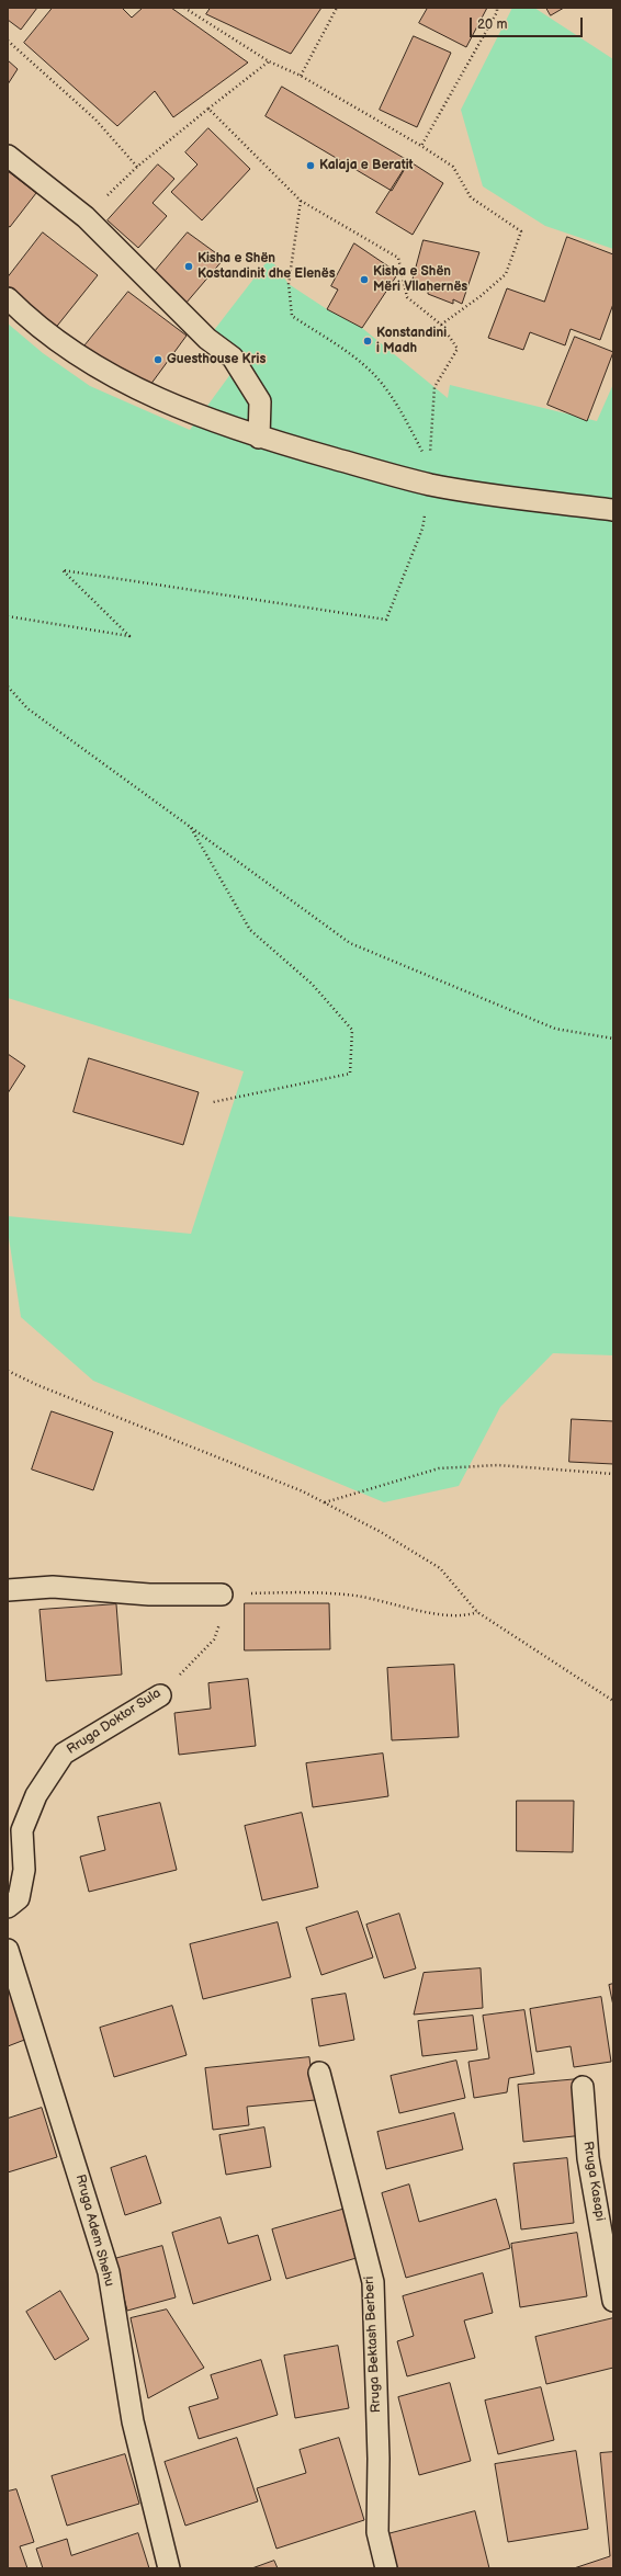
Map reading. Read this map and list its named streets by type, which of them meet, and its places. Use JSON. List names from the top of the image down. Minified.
{"streets":{"lane":["Rruga Doktor Sula","Rruga Kasapi","Rruga Adem Shehu","Rruga Bektash Berberi"]},"places":["Kalaja e Beratit","Kisha e Shën Kostandinit dhe Elenës","Kisha e Shën Mëri Vllahernës","Konstandini i Madh","Guesthouse Kris"],"scale_bar":"20 m"}
